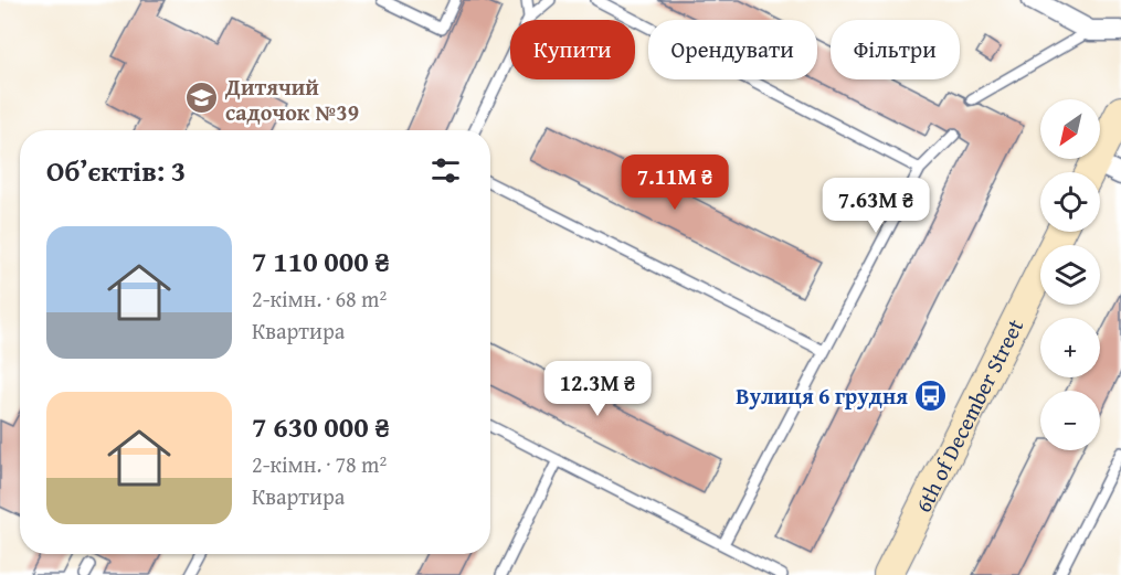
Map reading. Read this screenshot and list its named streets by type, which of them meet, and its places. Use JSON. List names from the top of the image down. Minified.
{"streets":{"street":["6th of December Street"]},"places":{"school or university":["Дитячий садочок №39"],"bus stop":["Вулиця 6 грудня"]},"north":"bottom left","page":{"chip":["Купити","Орендувати","Фільтри"],"map_buttons":["+","−"],"heading":"Об’єктів: 3","price":["7.11M ₴","7.63M ₴","12.3M ₴"],"list":[{"name":"7 110 000 ₴","note":"2-кімн. · 68 m² · Квартира"},{"name":"7 630 000 ₴","note":"2-кімн. · 78 m² · Квартира"}]}}
